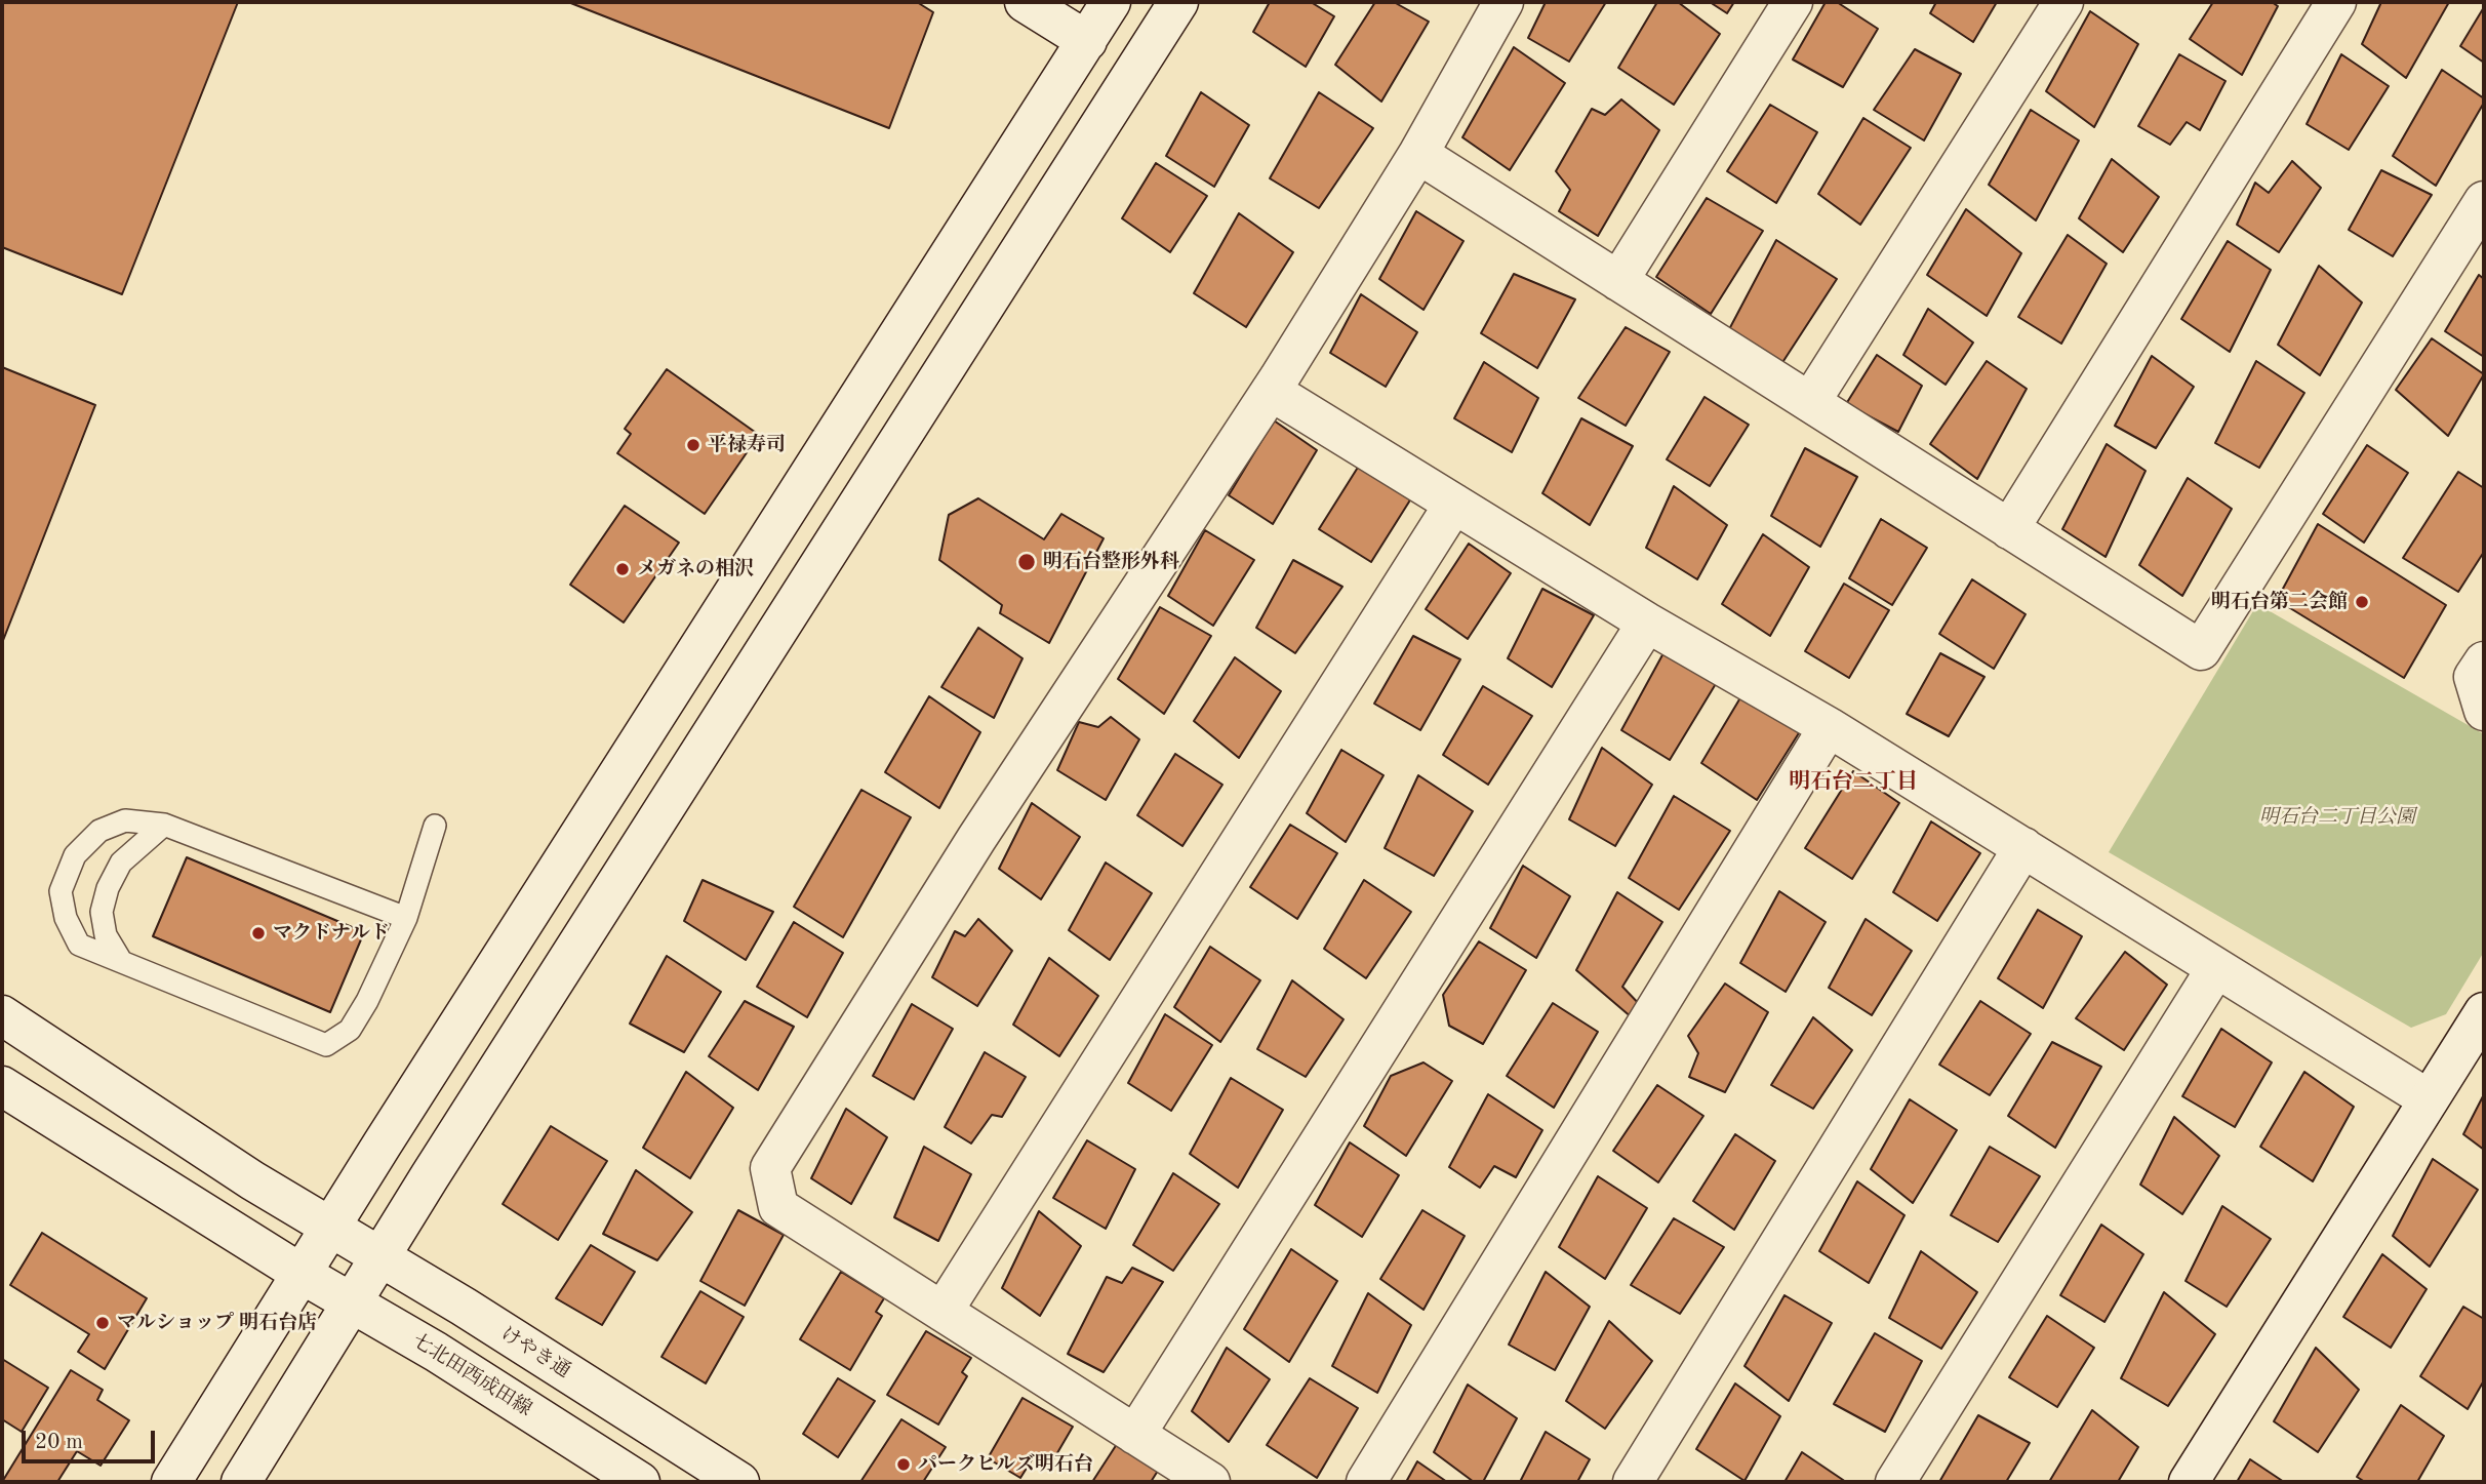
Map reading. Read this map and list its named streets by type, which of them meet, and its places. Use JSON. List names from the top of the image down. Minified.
{"streets":{"street":["けやき通","七北田西成田線"]},"districts":["明石台二丁目"],"parks":["明石台二丁目公園"],"places":["平禄寿司","明石台整形外科","メガネの相沢","明石台第二会館","マクドナルド","マルショップ 明石台店","パークヒルズ明石台"],"scale_bar":"20 m"}
